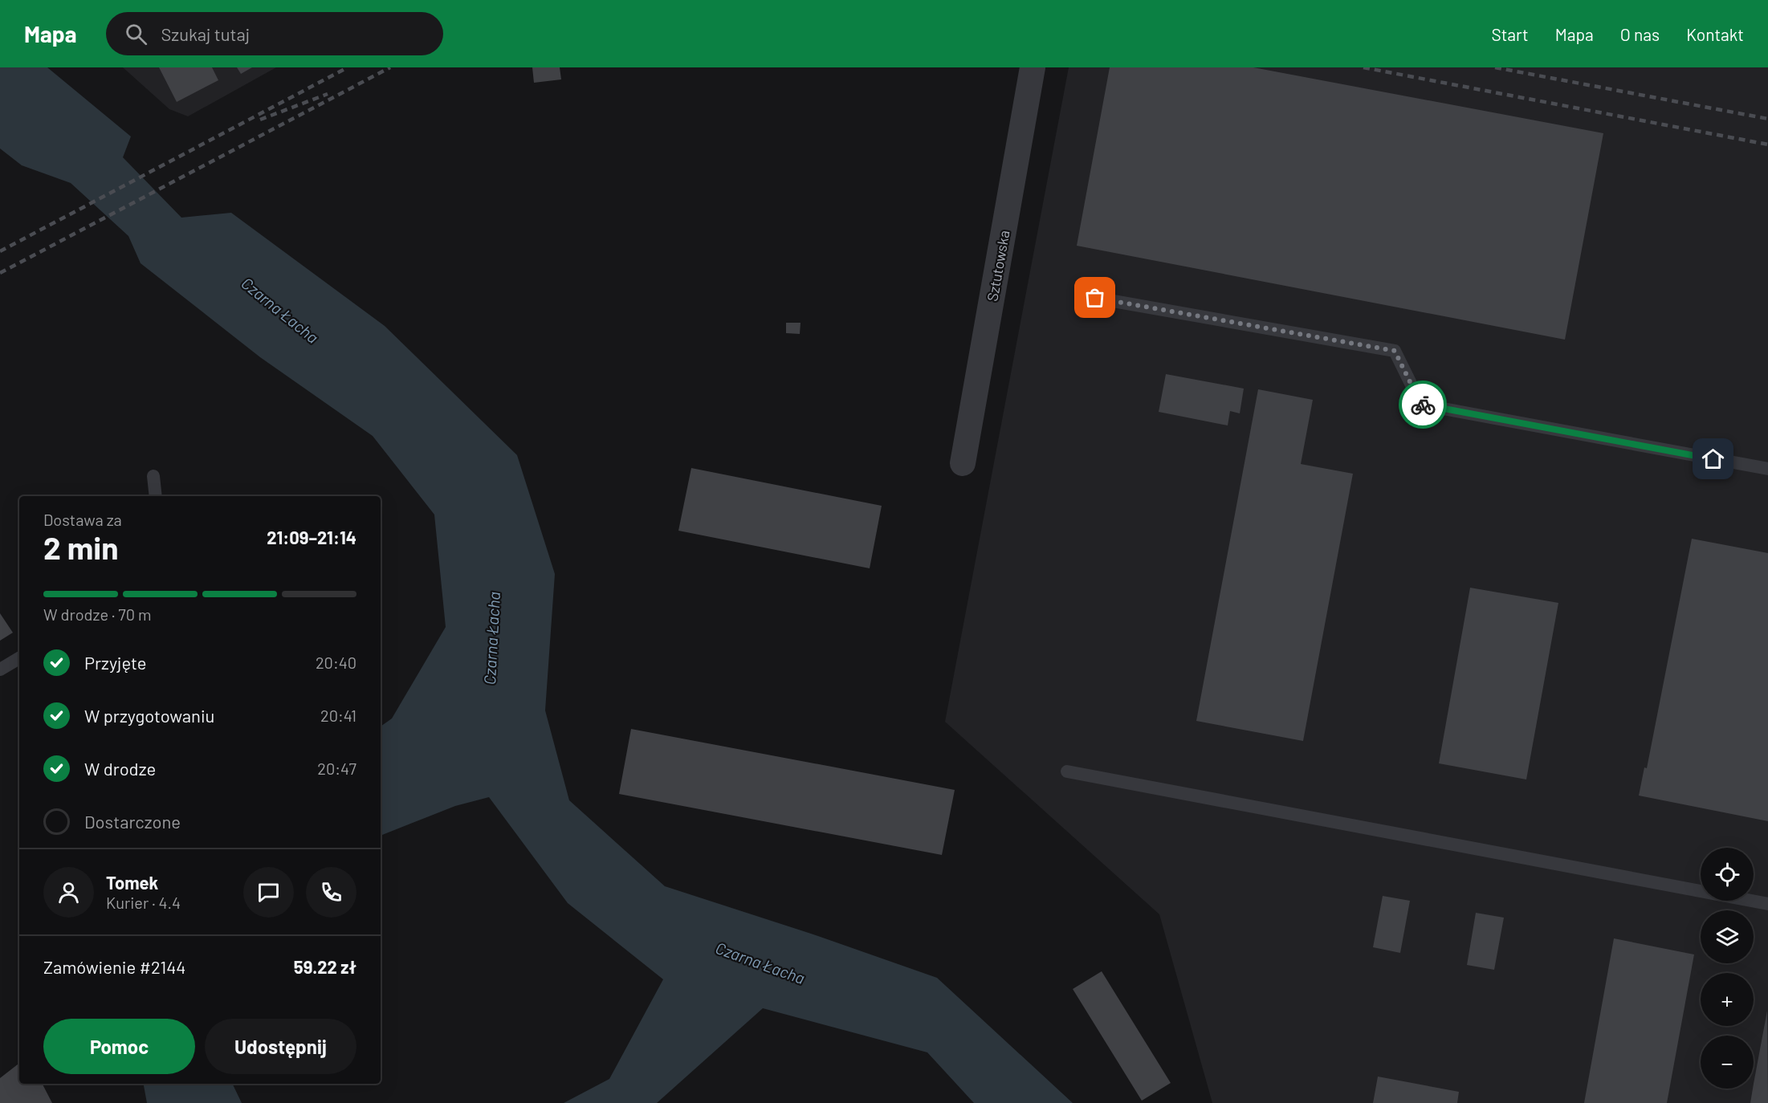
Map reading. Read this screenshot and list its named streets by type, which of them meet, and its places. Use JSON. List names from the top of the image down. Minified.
{"streets":{"street":["Sztutowska"]},"water":["Czarna Łacha"],"page":{"header":"Mapa","search":"Szukaj tutaj","nav":["Start","Mapa","O nas","Kontakt"],"heading":["2 min","Dostawa za","21:09–21:14"],"panel":["Tomek","Kurier · 4.4","Zamówienie #2144","59.22 zł"],"bar":"W drodze · 70 m","list":[["Przyjęte","20:40"],["W przygotowaniu","20:41"],["W drodze","20:47"],"Dostarczone"],"map_buttons":["+","−"],"buttons":["Pomoc","Udostępnij"]}}
